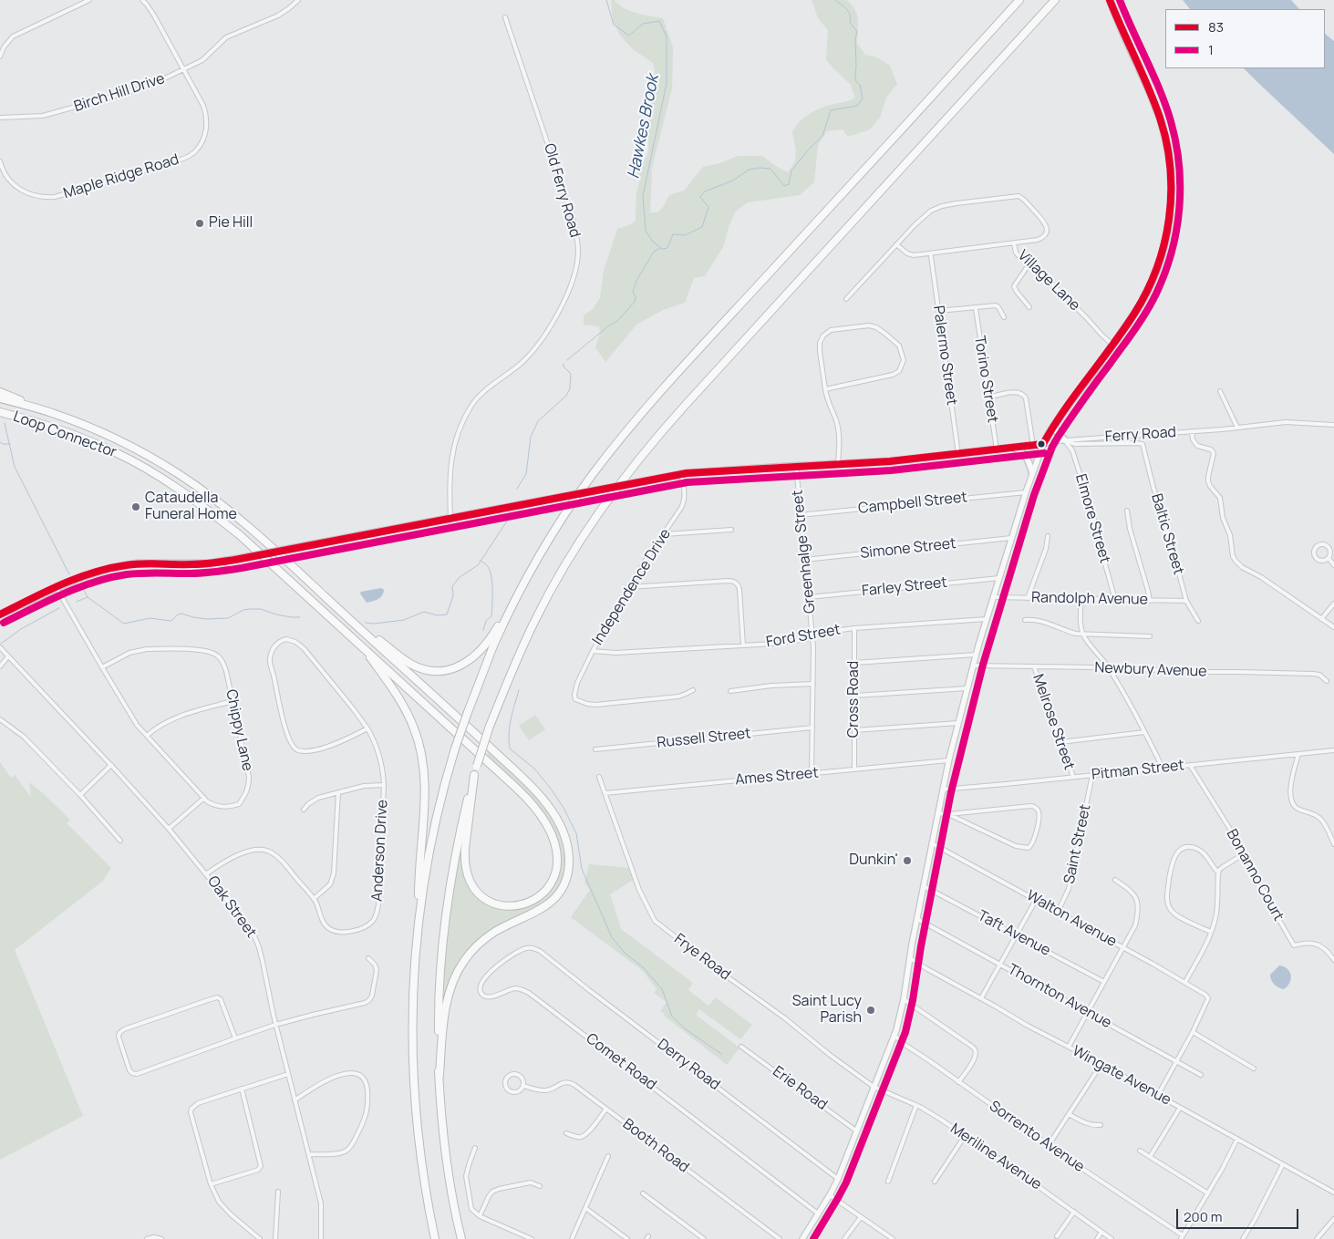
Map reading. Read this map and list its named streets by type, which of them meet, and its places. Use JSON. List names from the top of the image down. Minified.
{"streets":{"highway":["Loop Connector"],"street":["Birch Hill Drive","Maple Ridge Road","Old Ferry Road","Village Lane","Palermo Street","Torino Street","Ferry Road","Campbell Street","Elmore Street","Baltic Street","Simone Street","Greenhalge Street","Independence Drive","Farley Street","Randolph Avenue","Ford Street","Newbury Avenue","Cross Road","Melrose Street","Chippy Lane","Russell Street","Pitman Street","Ames Street","Saint Street","Anderson Drive","Bonanno Court","Oak Street","Walton Avenue","Taft Avenue","Frye Road","Thornton Avenue","Comet Road","Derry Road","Wingate Avenue","Erie Road","Sorrento Avenue","Booth Road","Meriline Avenue"]},"crossings":[["Birch Hill Drive","Maple Ridge Road"],["Ferry Road","Elmore Street"],["Ferry Road","Baltic Street"],["Campbell Street","Greenhalge Street"],["Elmore Street","Baltic Street"],["Elmore Street","Randolph Avenue"],["Baltic Street","Randolph Avenue"],["Simone Street","Greenhalge Street"],["Greenhalge Street","Farley Street"],["Greenhalge Street","Ford Street"],["Greenhalge Street","Russell Street"],["Greenhalge Street","Ames Street"],["Independence Drive","Ford Street"],["Ford Street","Cross Road"],["Newbury Avenue","Melrose Street"],["Cross Road","Ames Street"],["Melrose Street","Pitman Street"],["Pitman Street","Saint Street"],["Pitman Street","Bonanno Court"],["Ames Street","Frye Road"],["Saint Street","Walton Avenue"],["Anderson Drive","Oak Street"],["Frye Road","Meriline Avenue"],["Comet Road","Derry Road"]],"water":["Hawkes Brook"],"places":["Pie Hill","Cataudella Funeral Home","Dunkin'","Saint Lucy Parish"],"lines":["transit line 83","transit line 1"],"legend":["83","1"],"scale_bar":"200 m"}
